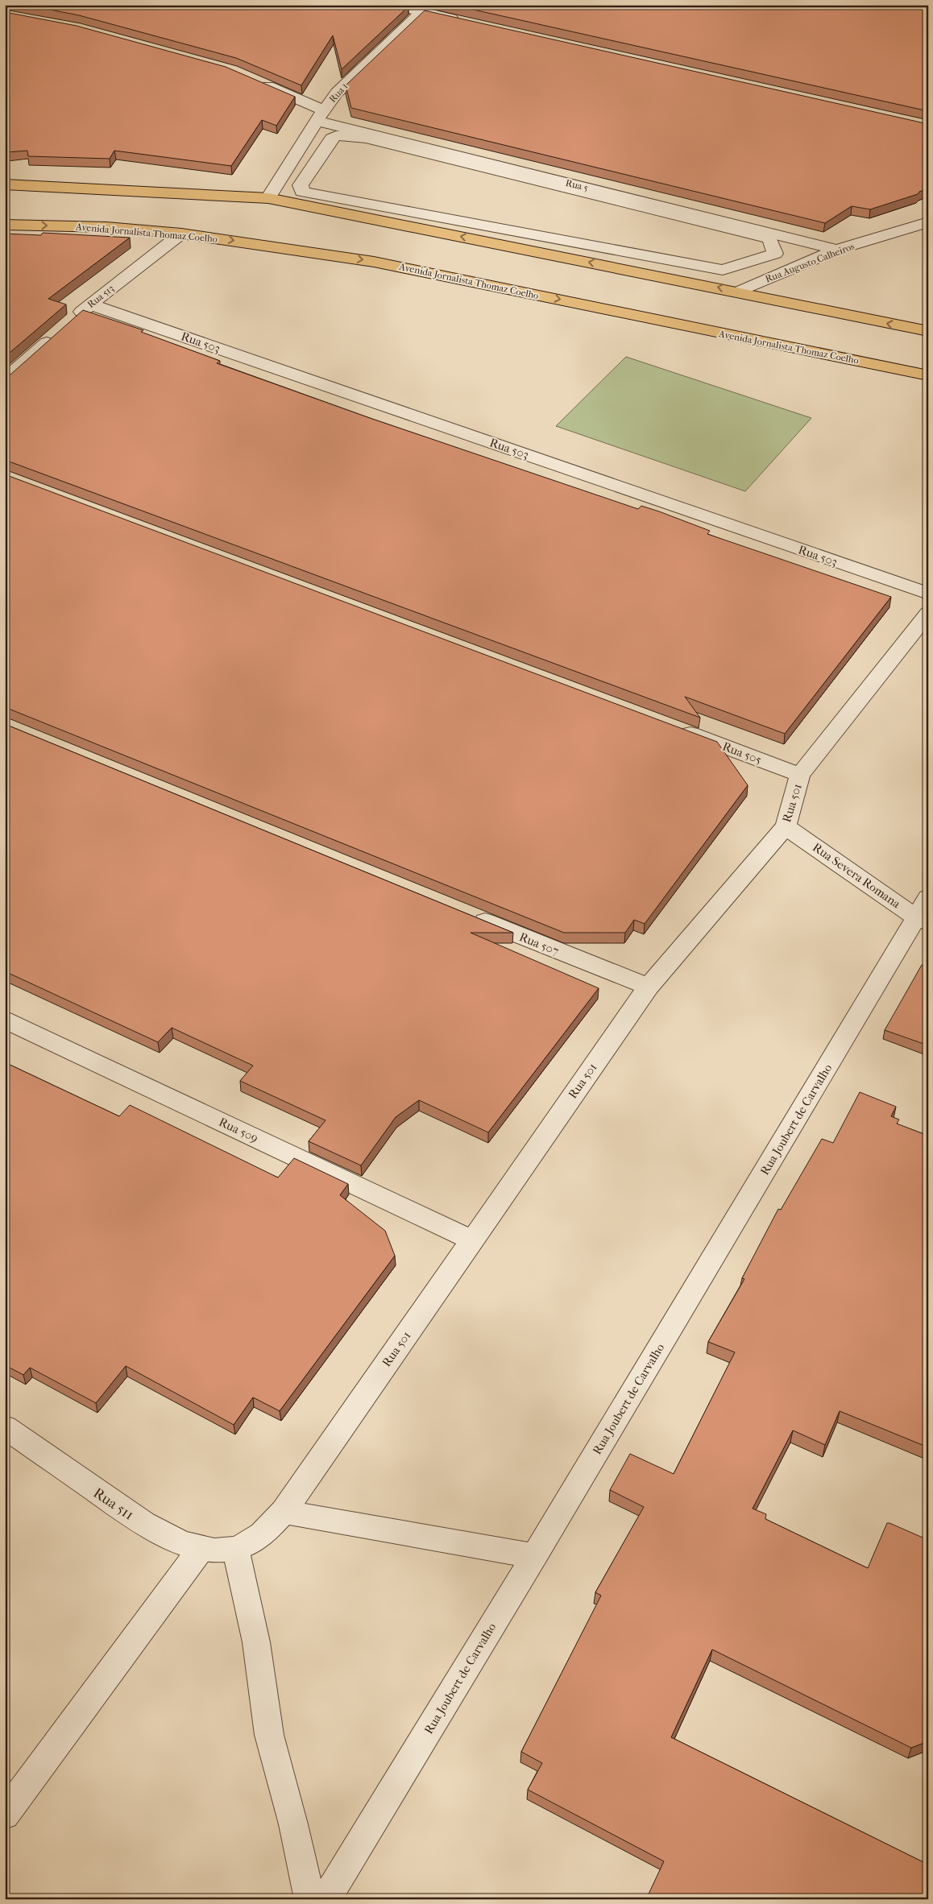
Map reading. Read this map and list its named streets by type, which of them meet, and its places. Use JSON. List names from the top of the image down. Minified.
{"streets":{"main road":["Avenida Jornalista Thomaz Coelho"],"street":["Rua 1","Rua 5","Rua Augusto Calheiros","Rua 513","Rua 503","Rua 505","Rua 501","Rua Severa Romana","Rua 507","Rua Joubert de Carvalho","Rua 509","Rua 511"]},"crossings":[["Rua 1","Rua 5"],["Rua 5","Rua Augusto Calheiros"],["Avenida Jornalista Thomaz Coelho","Rua 513"],["Rua 513","Rua 503"],["Rua 505","Rua 501"],["Rua 501","Rua Severa Romana"],["Rua 501","Rua 507"],["Rua 501","Rua 509"],["Rua 501","Rua 511"],["Rua Severa Romana","Rua Joubert de Carvalho"]]}
